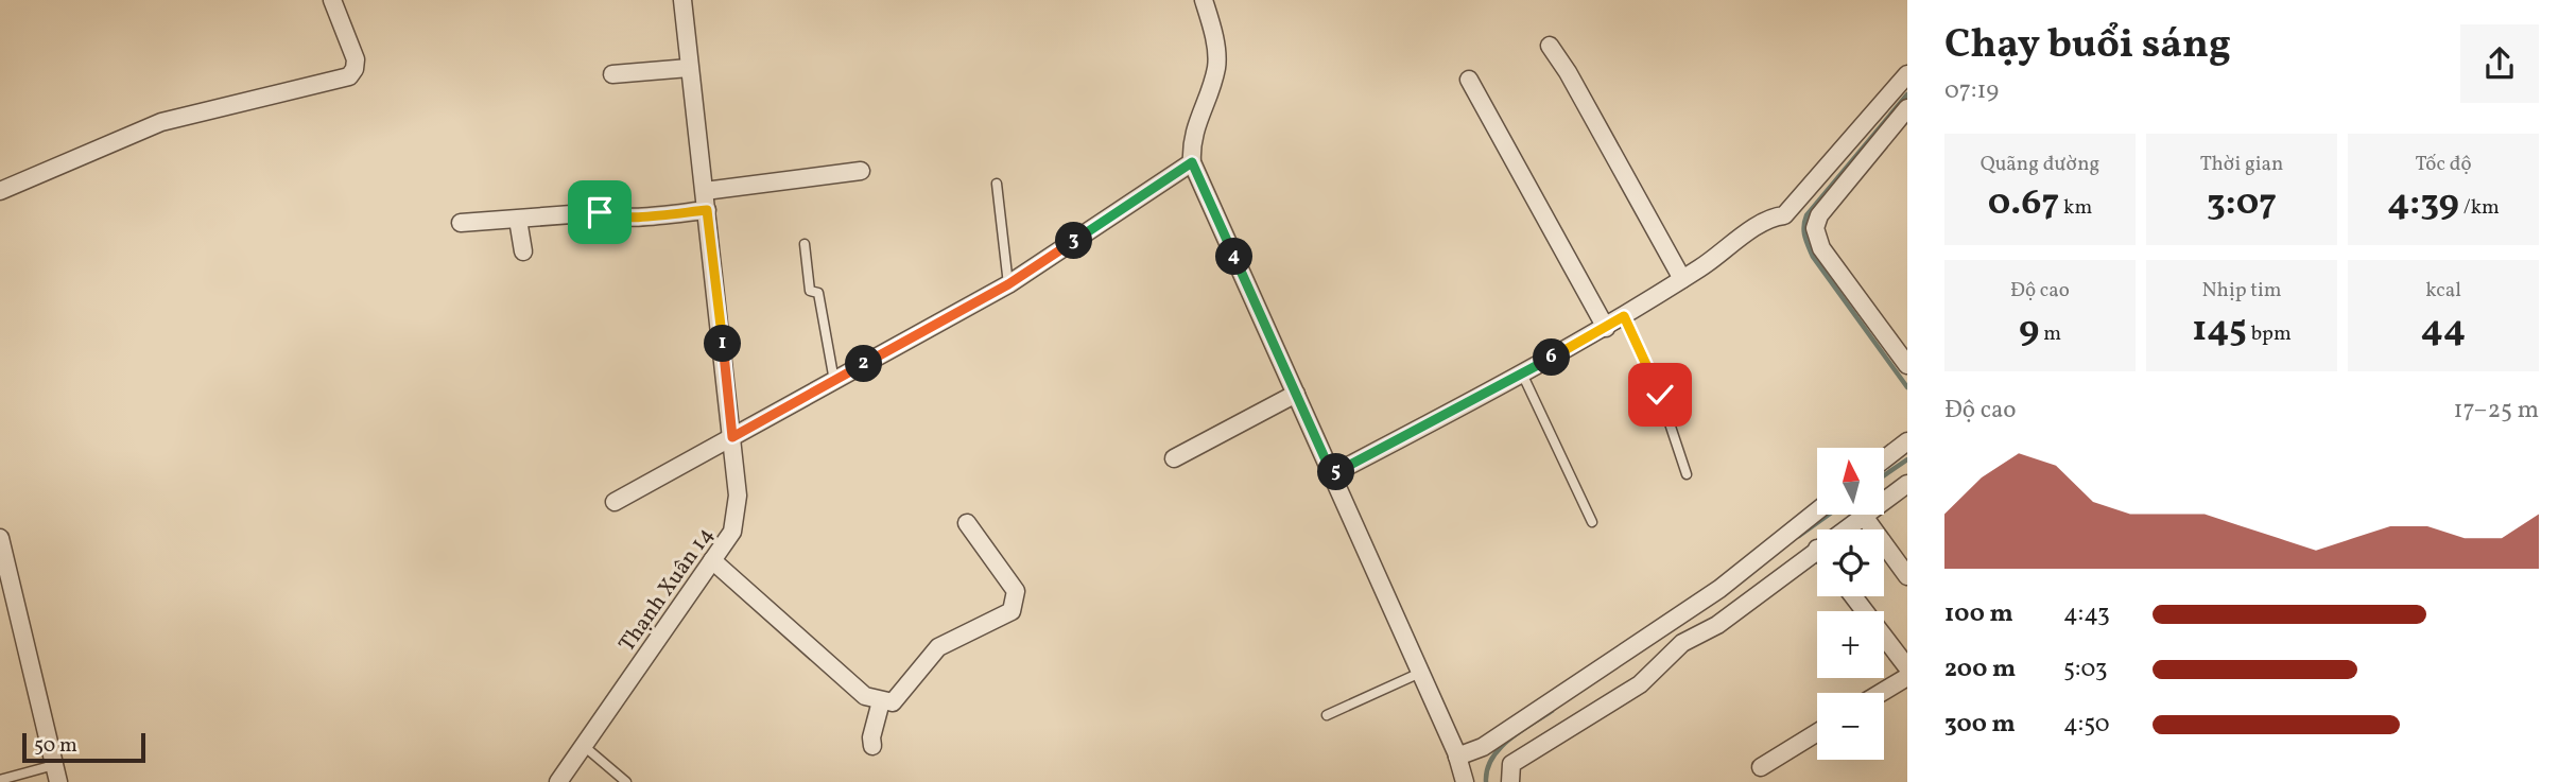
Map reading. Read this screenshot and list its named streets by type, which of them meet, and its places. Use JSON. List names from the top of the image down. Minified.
{"streets":{"street":["Thạnh Xuân 14"]},"scale_bar":"50 m","north":"top","page":{"heading":["Chạy buổi sáng","07:19"],"stats":[["Quãng đường","0.67 km"],["Thời gian","3:07"],["Tốc độ","4:39 /km"],["Độ cao","9 m"],["Nhịp tim","145 bpm"],["kcal","44"]],"pins":["3","4","1","6","2","5"],"chart":["Độ cao","17–25 m"],"map_buttons":["+","−"],"list":[{"name":"100 m","note":"4:43"},{"name":"200 m","note":"5:03"},{"name":"300 m","note":"4:50"}],"scale":"50 m"}}
